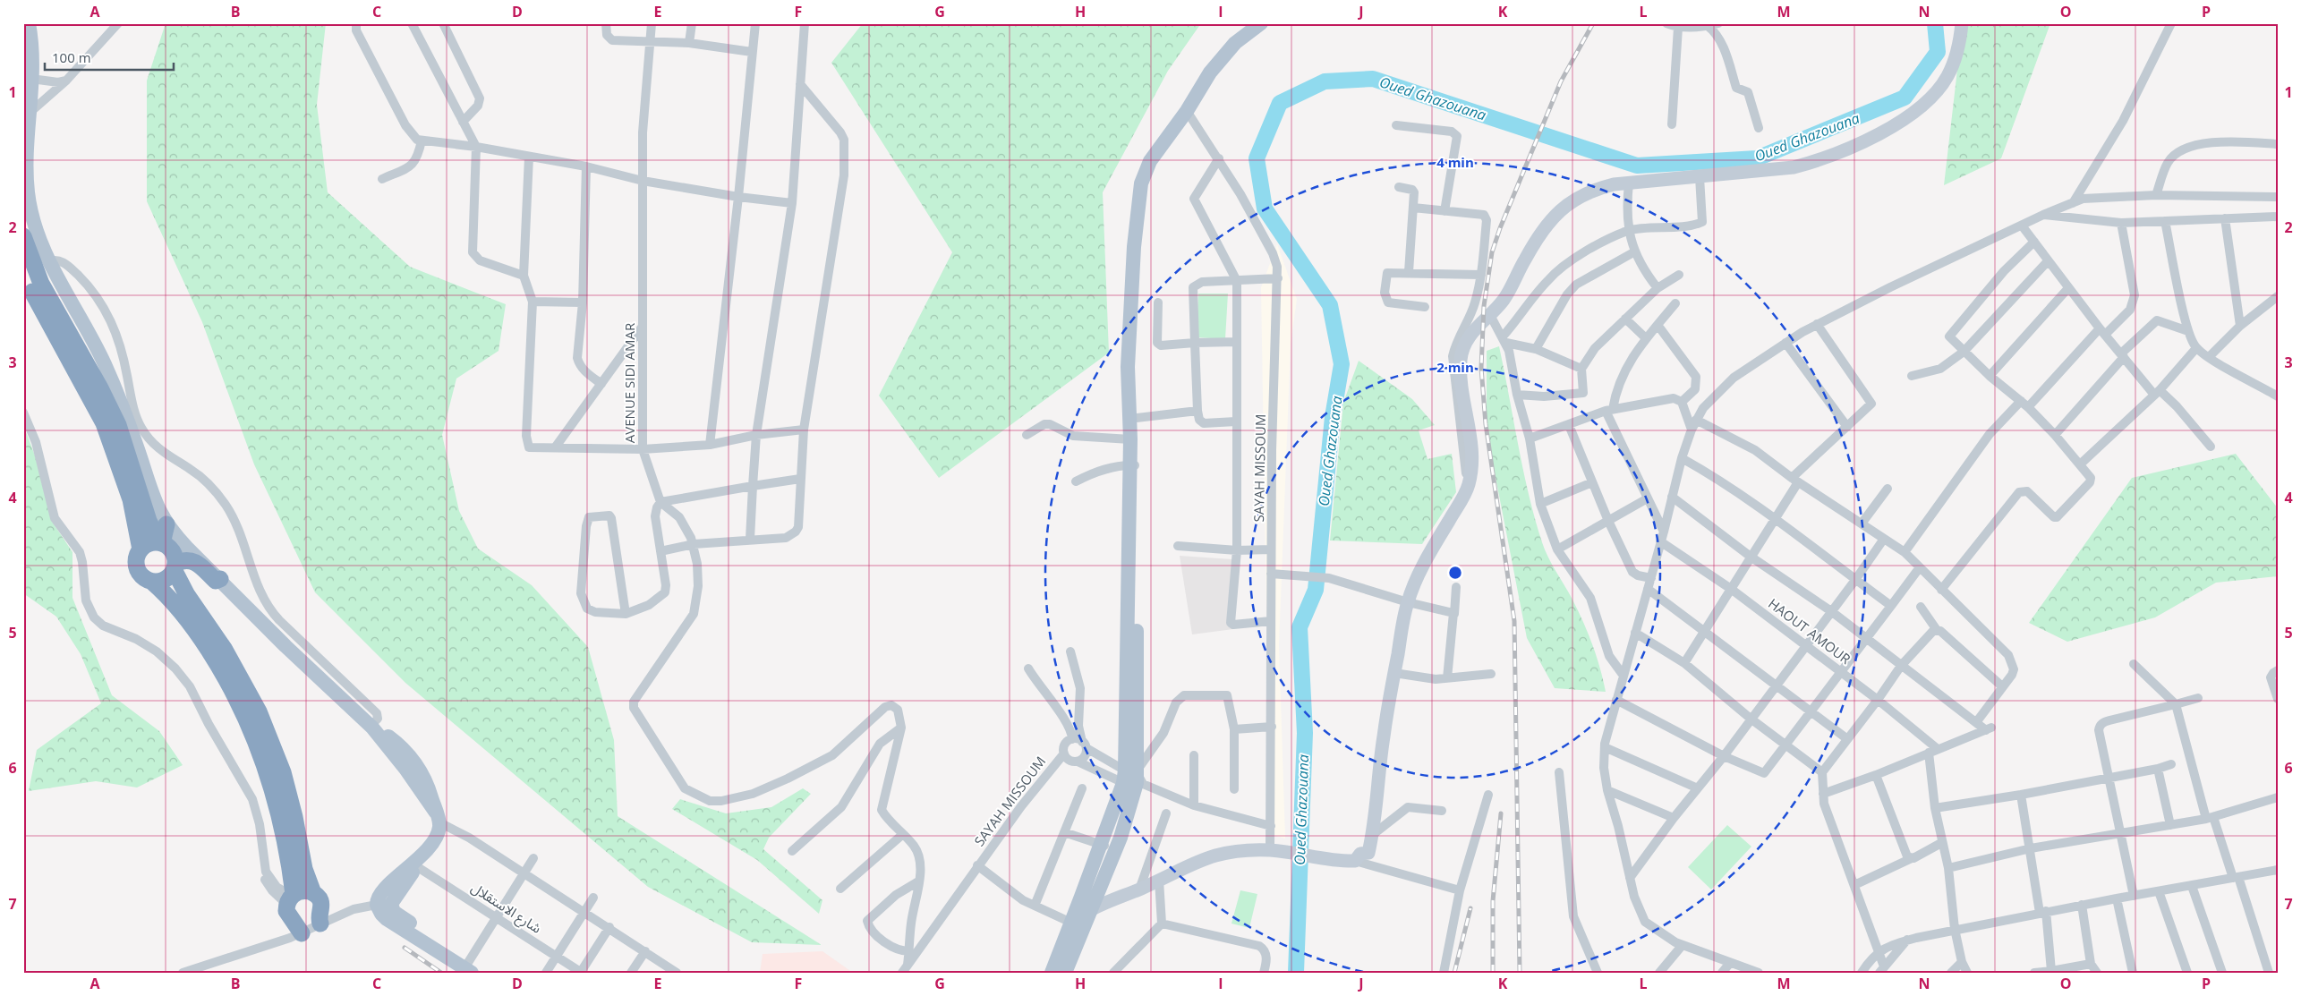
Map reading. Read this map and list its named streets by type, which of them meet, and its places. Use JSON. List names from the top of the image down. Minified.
{"streets":{"street":["AVENUE SIDI AMAR","SAYAH MISSOUM","HAOUT AMOUR","شارع الاستقلال"]},"water":["Oued Ghazouana"],"scale_bar":"100 m","grid":{"columns":["A","B","C","D","E","F","G","H","I","J","K","L","M","N","O","P"],"rows":["1","2","3","4","5","6","7"]},"rings":["4 min","2 min"]}
